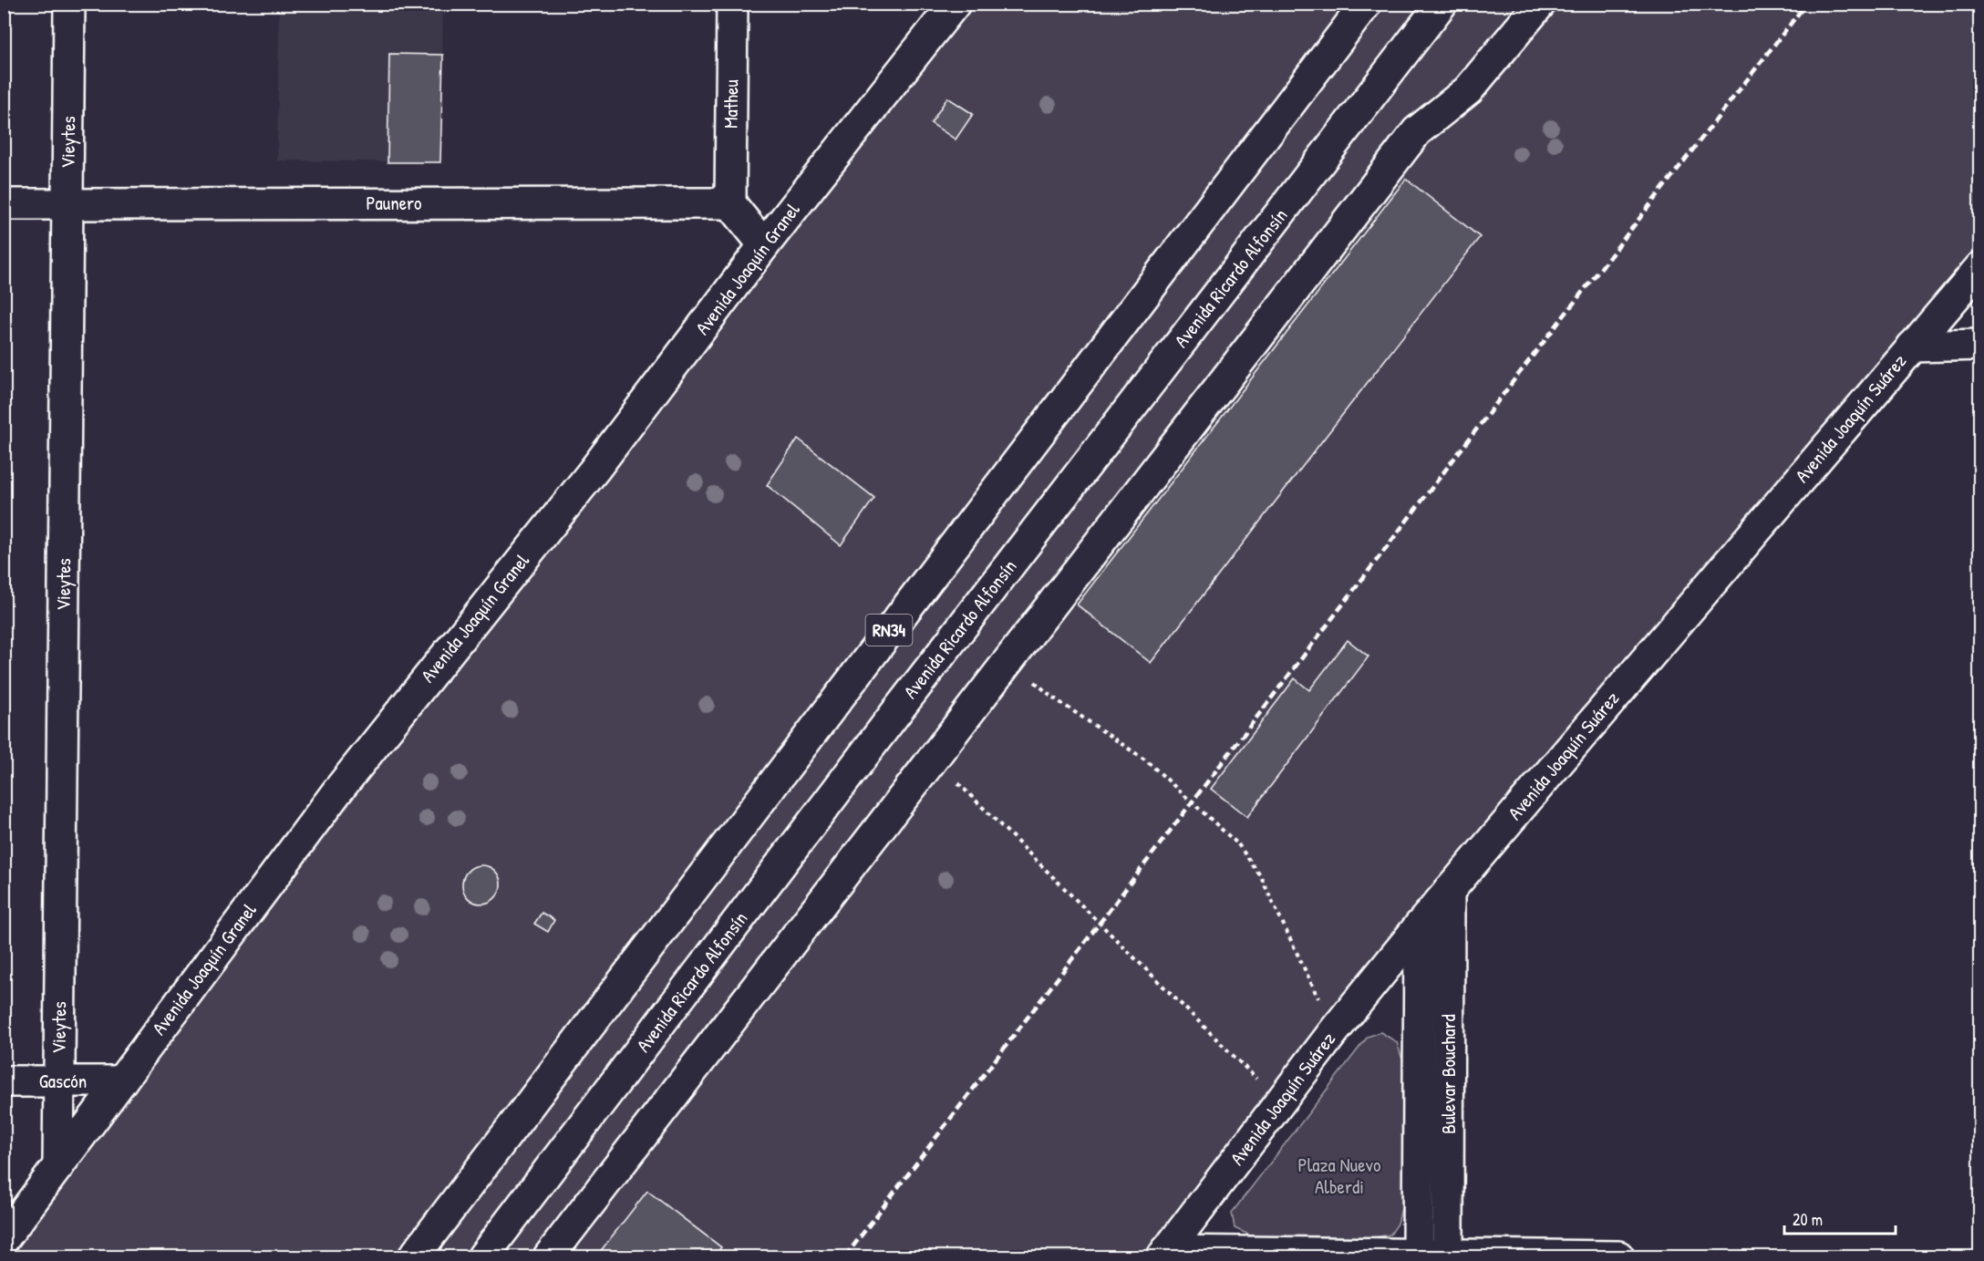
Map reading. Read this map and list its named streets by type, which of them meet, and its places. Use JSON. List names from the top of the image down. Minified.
{"streets":{"main road":["Matheu","Vieytes","Paunero","Avenida Joaquín Granel","Avenida Ricardo Alfonsín","Avenida Joaquín Suárez","RN34","Bulevar Bouchard","Gascón"]},"crossings":[["Matheu","Paunero"],["Vieytes","Paunero"],["Vieytes","Avenida Joaquín Granel"],["Vieytes","Gascón"],["Avenida Joaquín Granel","Gascón"],["Avenida Joaquín Suárez","Bulevar Bouchard"]],"parks":["Plaza Nuevo Alberdi"],"scale_bar":"20 m"}
